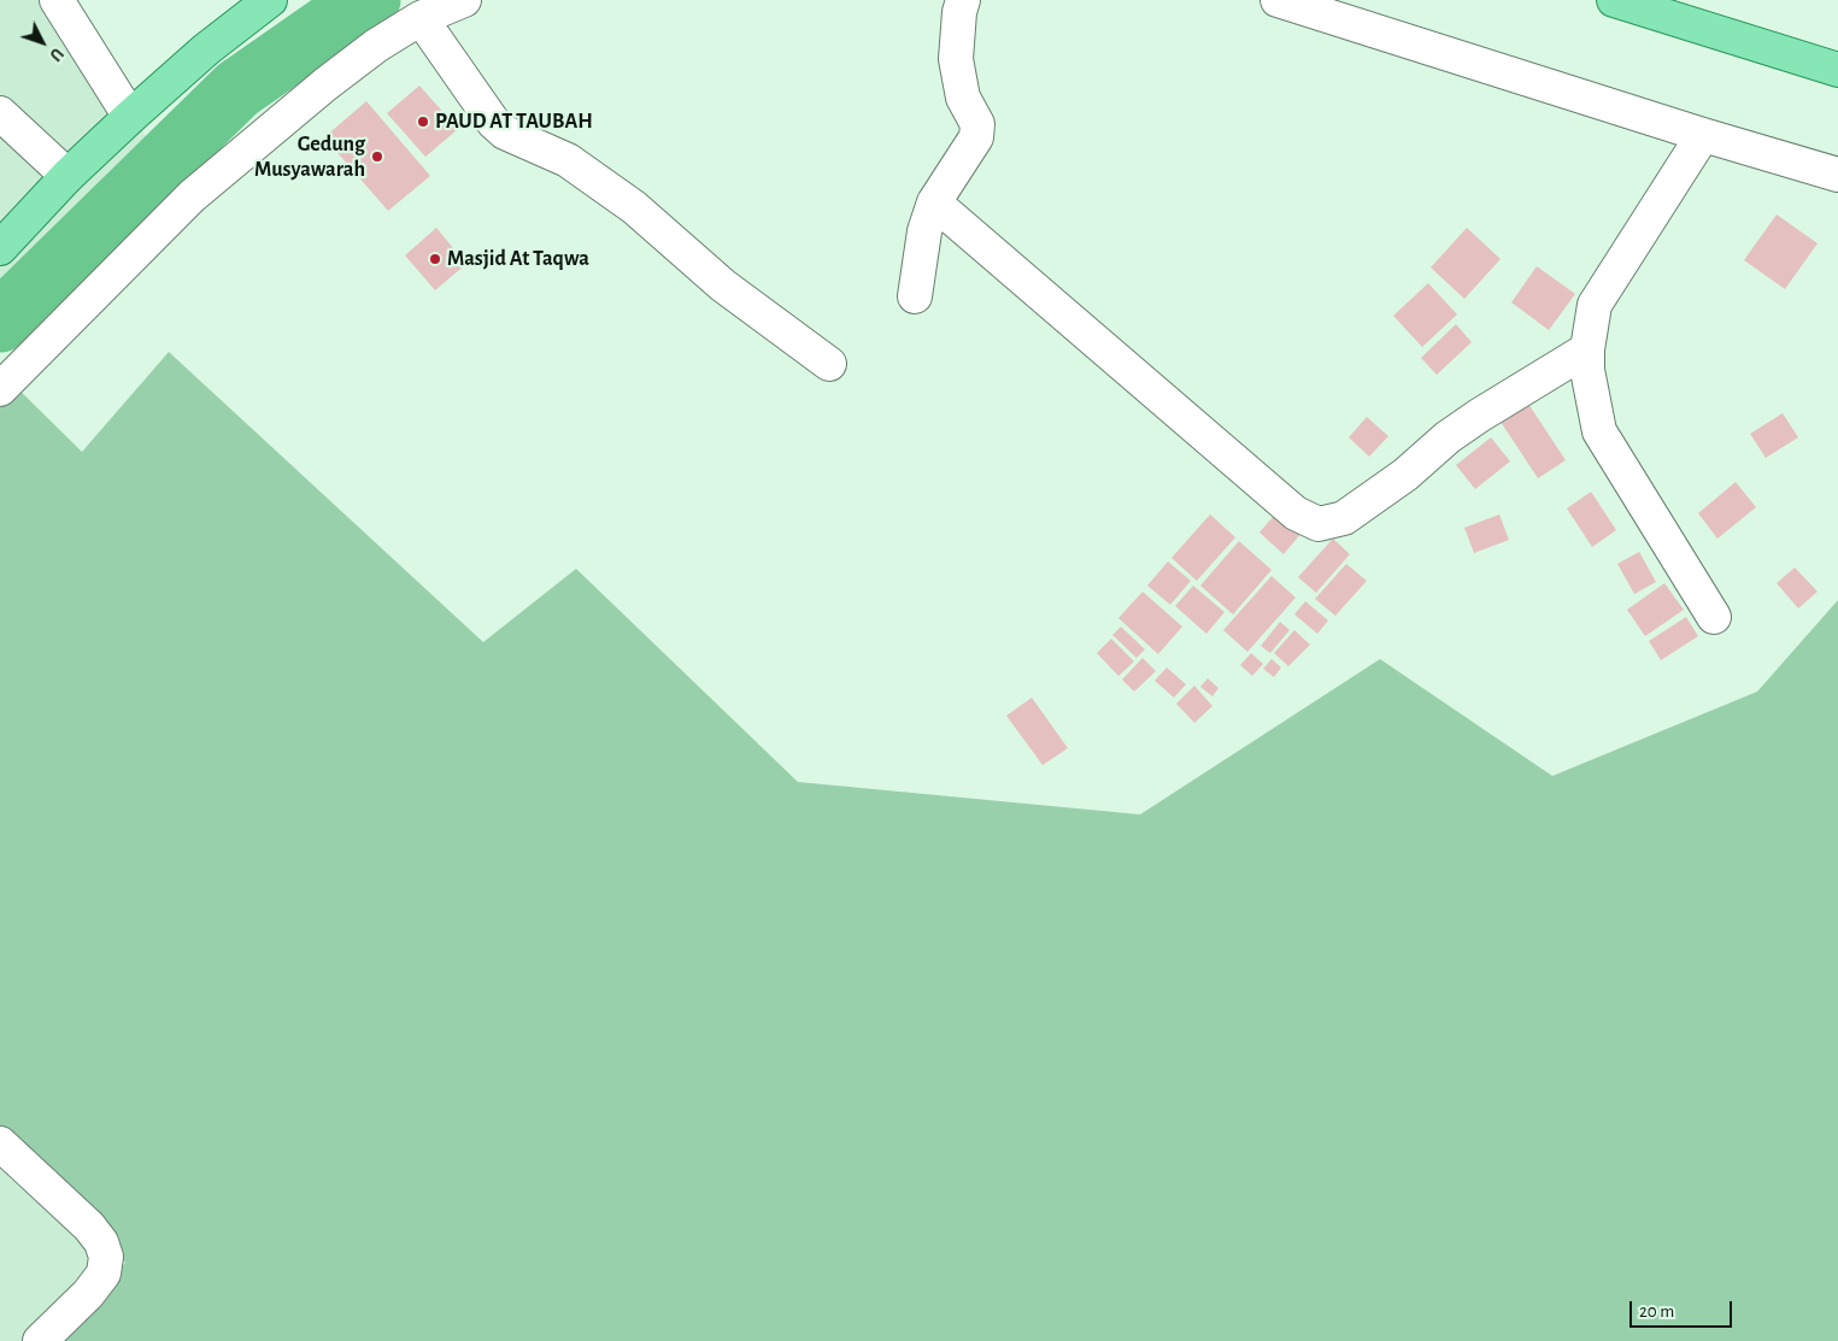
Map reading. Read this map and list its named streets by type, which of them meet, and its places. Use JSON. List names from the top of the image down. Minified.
{"places":["PAUD AT TAUBAH","Gedung Musyawarah","Masjid At Taqwa"],"scale_bar":"20 m","north":"bottom right"}
